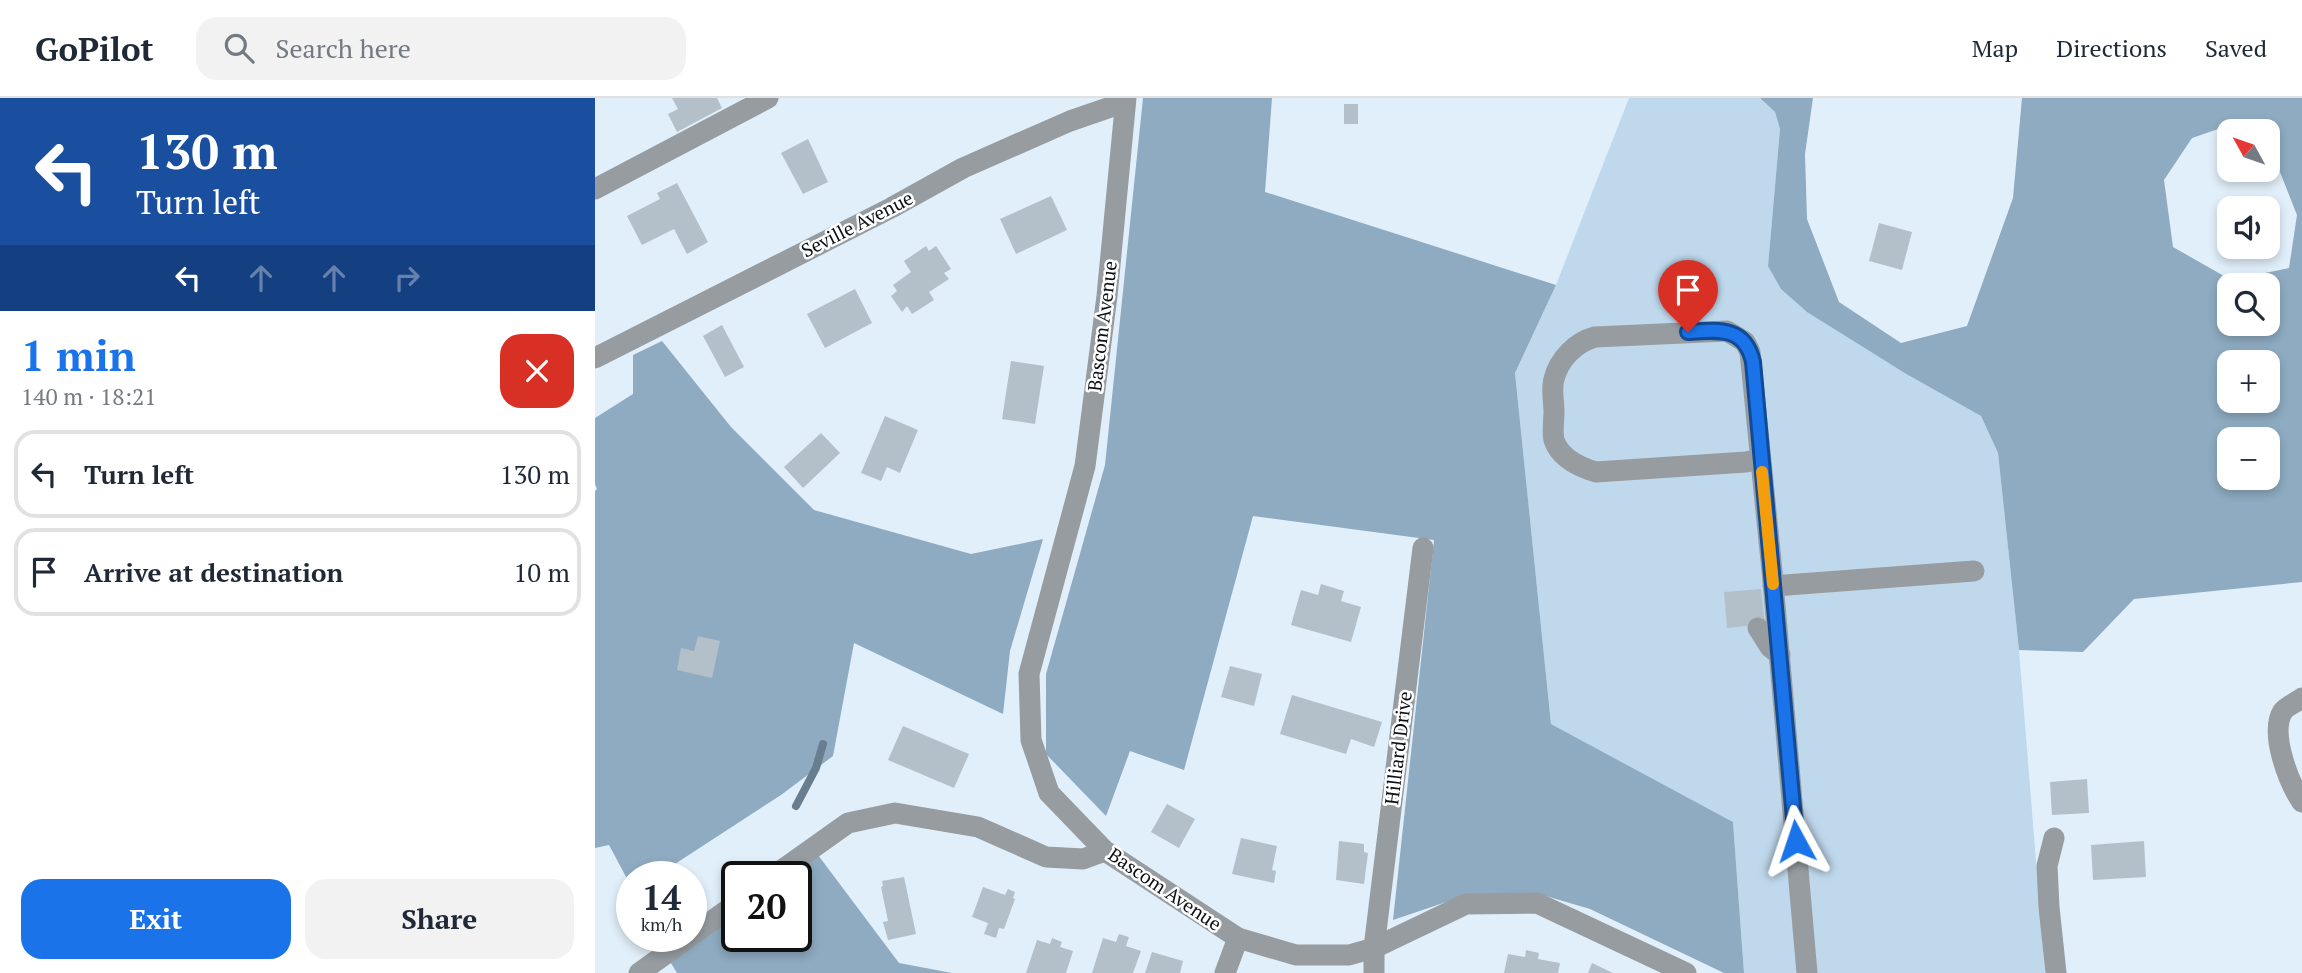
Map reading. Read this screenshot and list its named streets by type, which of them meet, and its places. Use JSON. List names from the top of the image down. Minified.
{"streets":{"street":["Seville Avenue","Bascom Avenue","Hilliard Drive"]},"crossings":[["Seville Avenue","Bascom Avenue"],["Bascom Avenue","Hilliard Drive"]],"north":"top left","page":{"header":"GoPilot","search":"Search here","nav":["Map","Directions","Saved"],"turn":["130 m","Turn left"],"map_buttons":["+","−"],"heading":["1 min","140 m · 18:21"],"list":[{"name":"Turn left","value":"130 m"},{"name":"Arrive at destination","value":"10 m"}],"speed":"14 km/h","limit":"20","buttons":["Exit","Share"]}}
